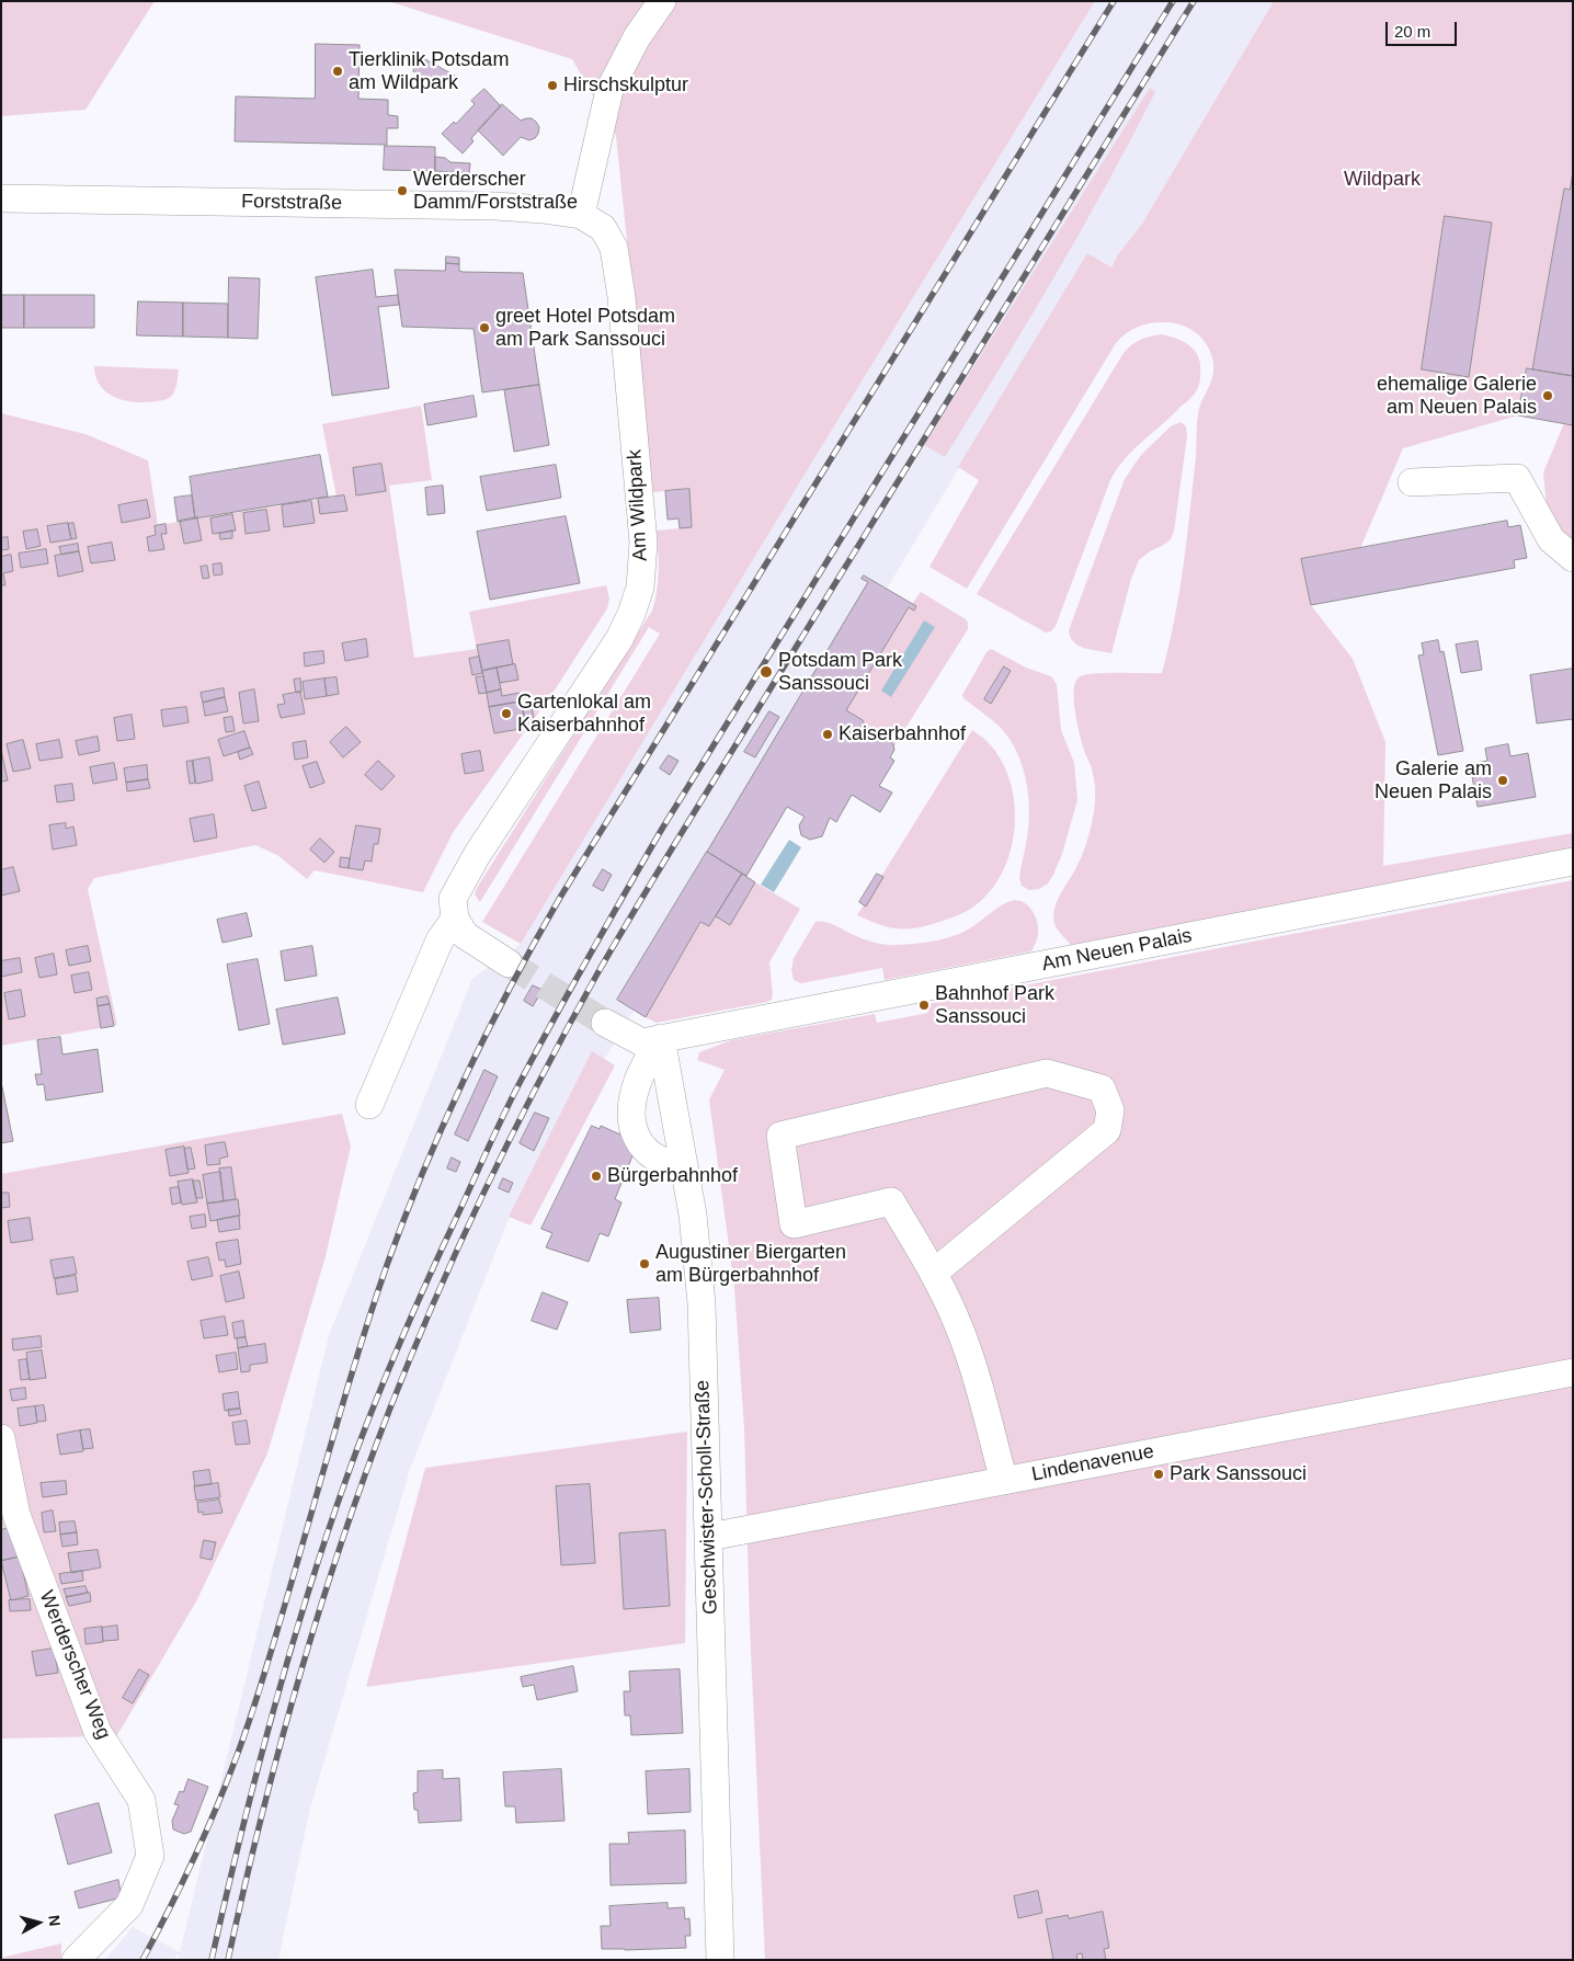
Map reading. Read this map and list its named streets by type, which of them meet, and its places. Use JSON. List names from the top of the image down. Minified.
{"streets":{"street":["Forststraße","Am Wildpark","Am Neuen Palais","Lindenavenue","Geschwister-Scholl-Straße","Werderscher Weg"]},"crossings":[["Forststraße","Am Wildpark"],["Am Neuen Palais","Geschwister-Scholl-Straße"],["Lindenavenue","Geschwister-Scholl-Straße"]],"parks":["Wildpark"],"places":["Tierklinik Potsdam am Wildpark","Hirschskulptur","Werderscher Damm/Forststraße","greet Hotel Potsdam am Park Sanssouci","ehemalige Galerie am Neuen Palais","Potsdam Park Sanssouci","Gartenlokal am Kaiserbahnhof","Kaiserbahnhof","Galerie am Neuen Palais","Bahnhof Park Sanssouci","Bürgerbahnhof","Augustiner Biergarten am Bürgerbahnhof","Park Sanssouci"],"scale_bar":"20 m","north":"right"}
